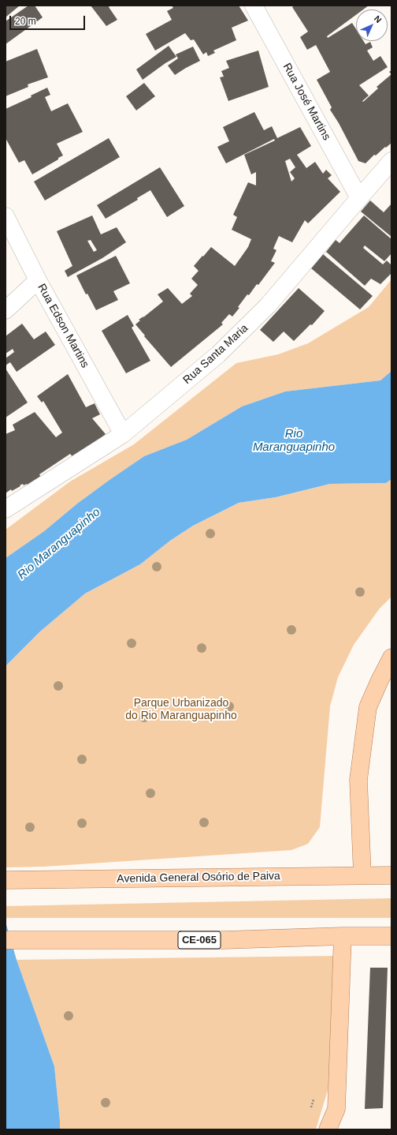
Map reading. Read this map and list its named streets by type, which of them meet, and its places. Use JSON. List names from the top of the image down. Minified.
{"streets":{"main road":["Avenida General Osório de Paiva","CE-065"],"street":["Rua José Martins","Rua Edson Martins","Rua Santa Maria"]},"crossings":[["Rua José Martins","Rua Santa Maria"],["Rua Edson Martins","Rua Santa Maria"]],"water":["Rio Maranguapinho"],"parks":["Parque Urbanizado do Rio Maranguapinho"],"scale_bar":"20 m","north":"top right"}
